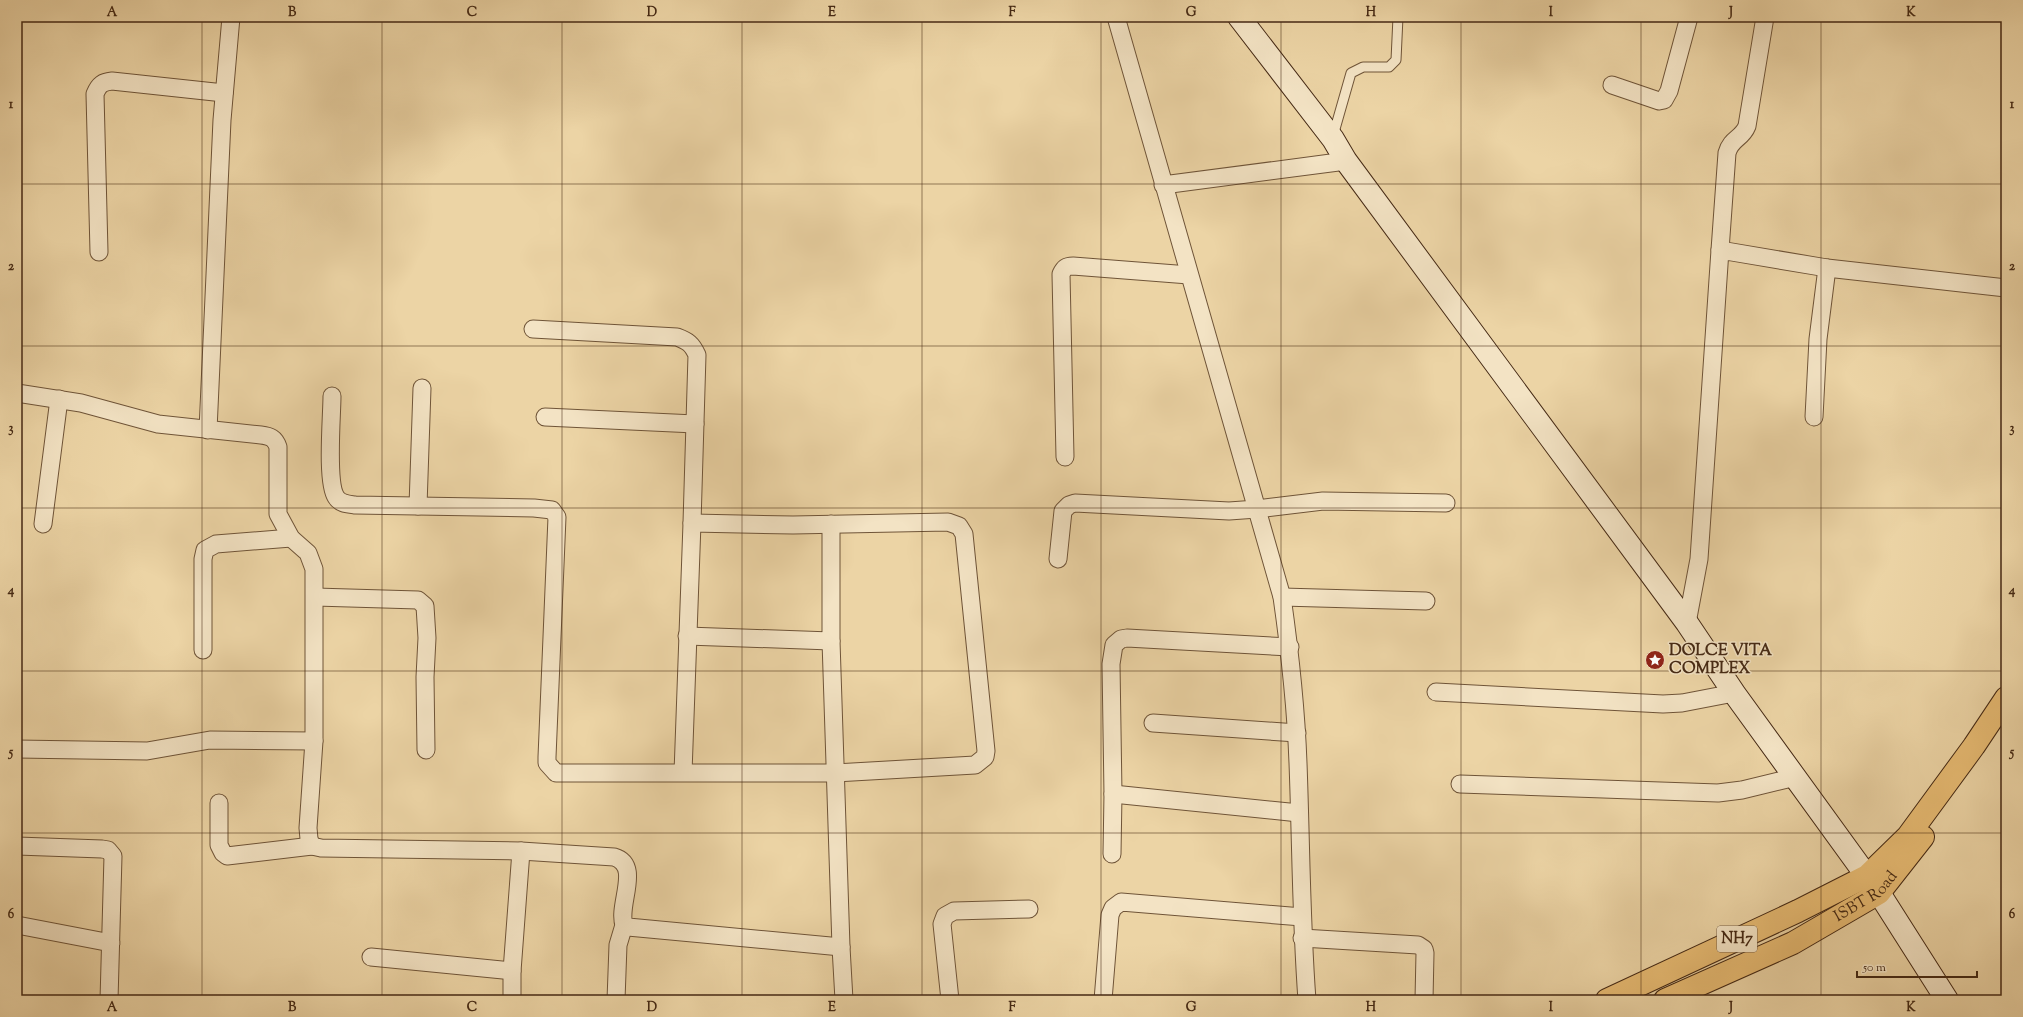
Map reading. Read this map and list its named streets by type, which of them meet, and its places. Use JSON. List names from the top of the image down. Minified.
{"streets":{"highway":["ISBT Road","NH7"]},"places":{"place":["DOLCE VITA COMPLEX"]},"scale_bar":"50 m","grid":{"columns":["A","B","C","D","E","F","G","H","I","J","K"],"rows":["1","2","3","4","5","6"]}}
